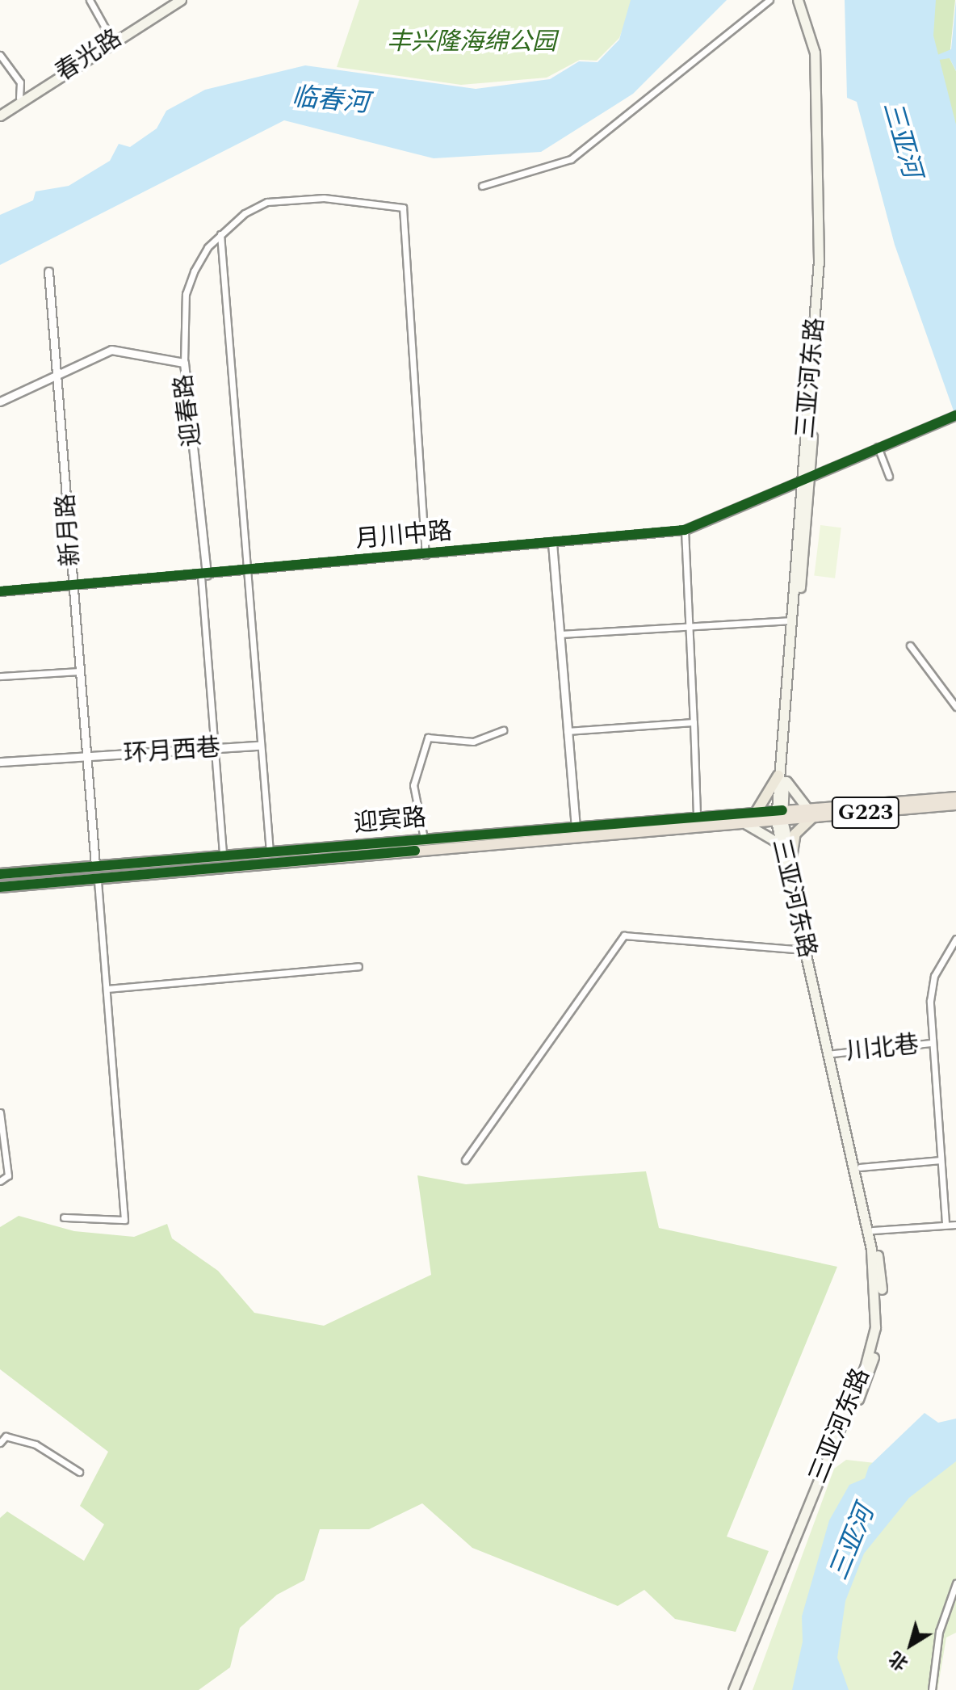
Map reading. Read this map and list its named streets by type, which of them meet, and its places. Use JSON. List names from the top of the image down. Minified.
{"streets":{"highway":["G223","迎宾路"],"main road":["春光路","三亚河东路"],"street":["迎春路","新月路","月川中路","环月西巷","川北巷"]},"crossings":[["三亚河东路","月川中路"],["三亚河东路","迎宾路"],["三亚河东路","川北巷"],["迎春路","新月路"],["迎春路","月川中路"],["新月路","月川中路"],["新月路","环月西巷"],["新月路","迎宾路"]],"water":["临春河","三亚河"],"parks":["丰兴隆海绵公园"],"north":"bottom left"}
